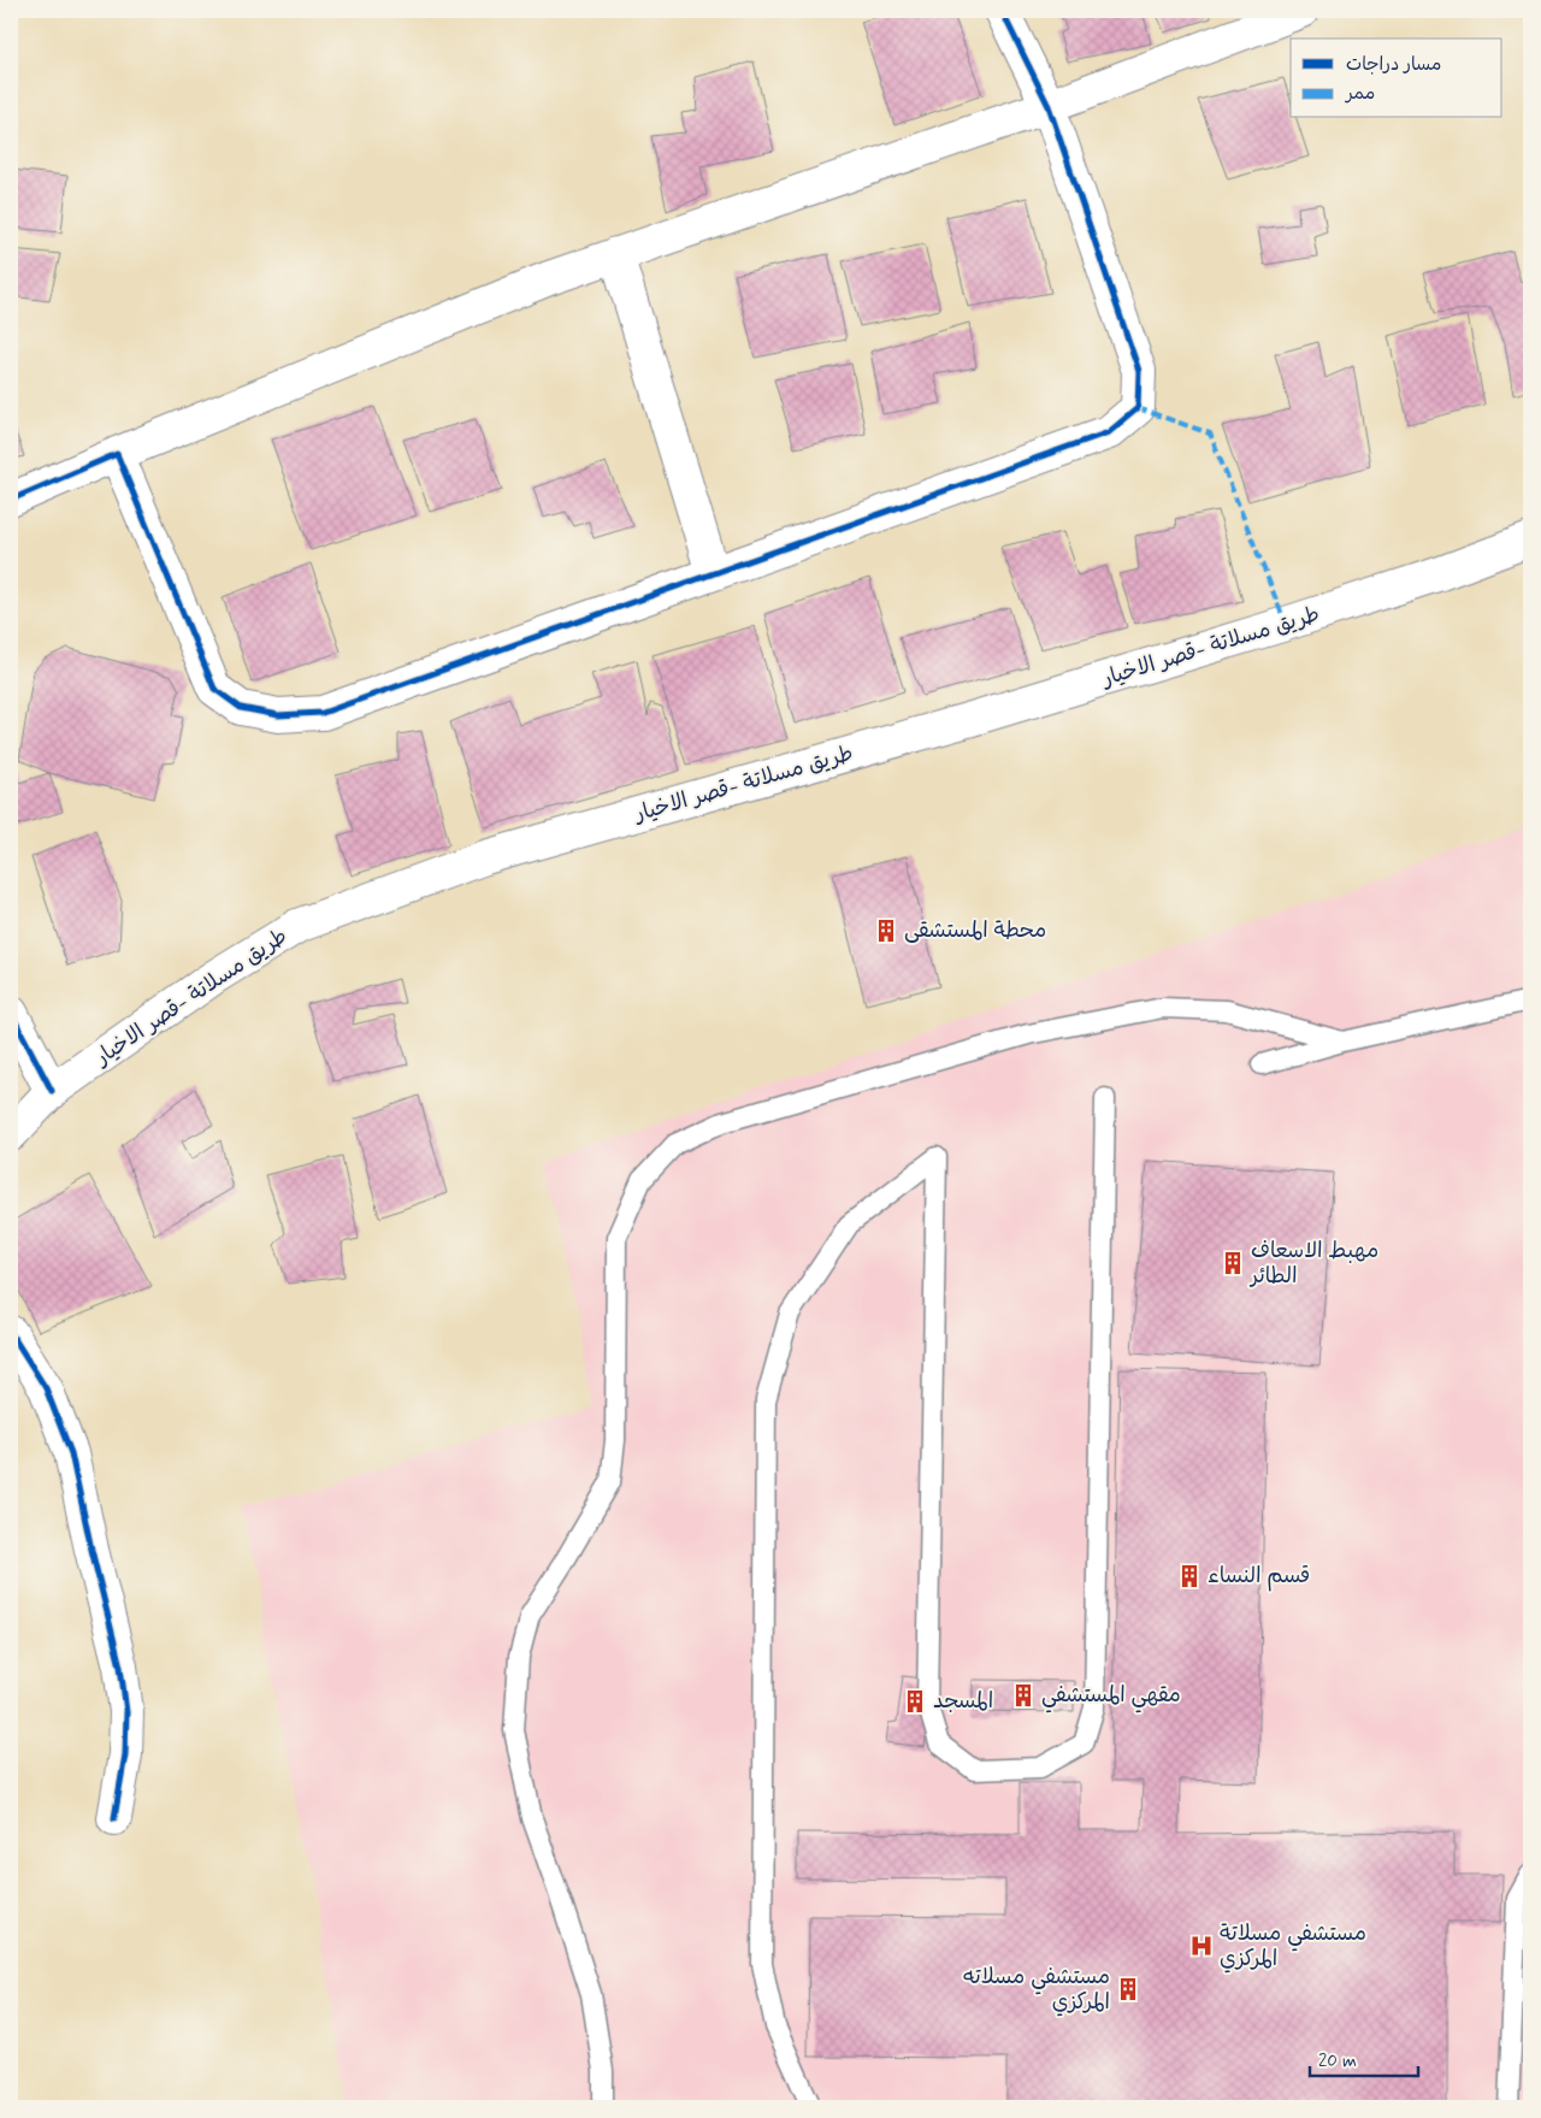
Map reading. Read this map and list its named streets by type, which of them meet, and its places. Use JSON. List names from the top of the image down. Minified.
{"streets":{"street":["طريق مسلاتة -قصر الاخيار"]},"places":{"building":["محطة المستشقى","مهبط الاسعاف الطائر","قسم النساء","مقهي المستشفي","المسجد","مستشفي مسلاته المركزي"],"hospital":["مستشفي مسلاتة المركزي"]},"legend":["مسار دراجات","ممر"],"scale_bar":"20 m"}
